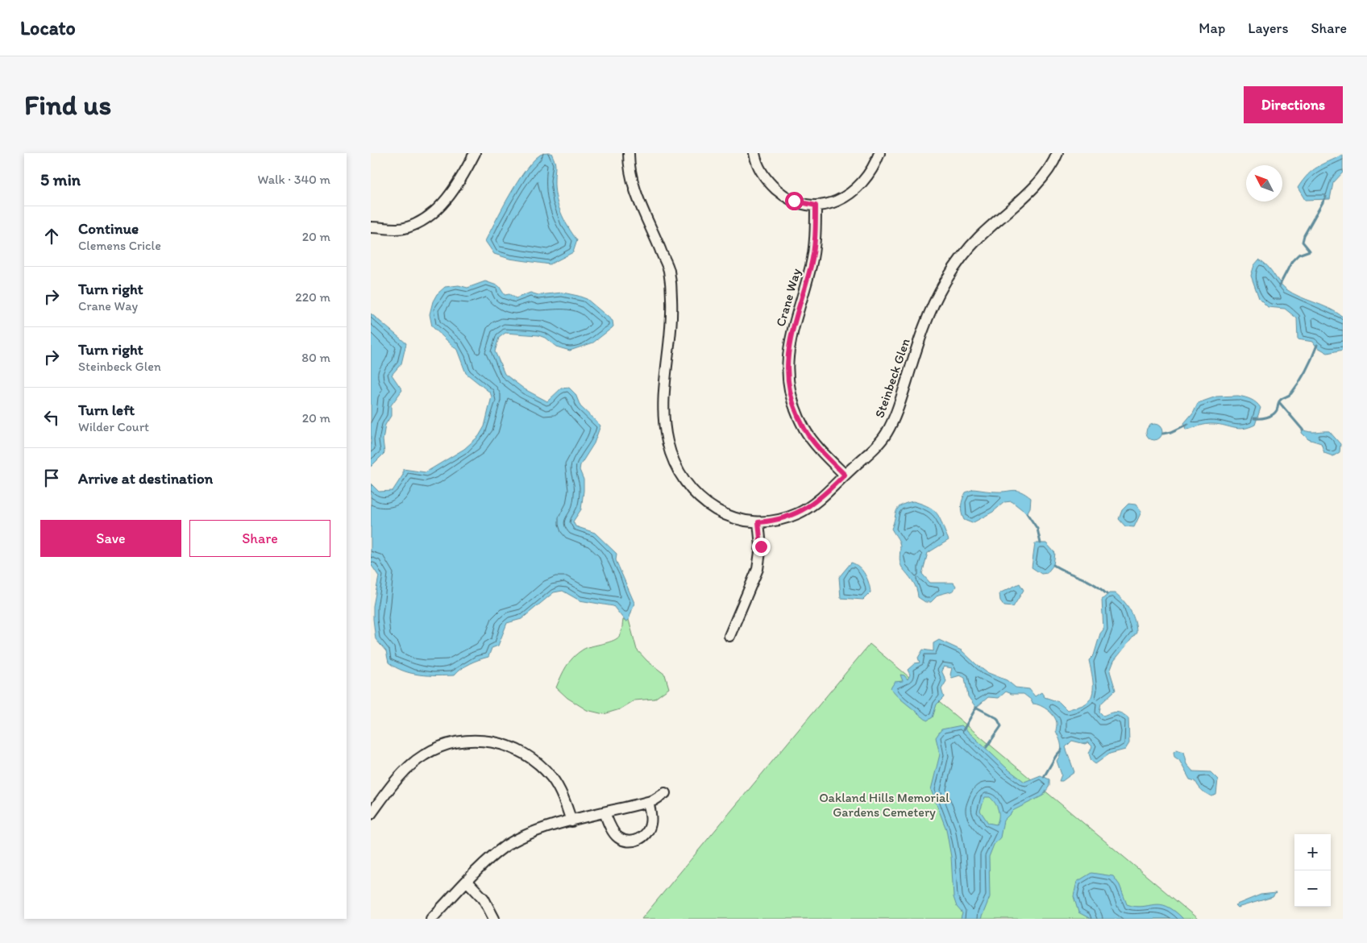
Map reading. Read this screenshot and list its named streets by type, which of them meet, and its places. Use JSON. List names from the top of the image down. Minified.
{"streets":{"street":["Crane Way","Steinbeck Glen"]},"crossings":[["Crane Way","Steinbeck Glen"]],"parks":["Oakland Hills Memorial Gardens Cemetery"],"north":"top left","page":{"header":"Locato","nav":["Map","Layers","Share"],"buttons":["Directions",["Save","Share"]],"title":"Find us","heading":["5 min","Walk · 340 m"],"list":[["Continue","Clemens Cricle","20 m"],["Turn right","Crane Way","220 m"],["Turn right","Steinbeck Glen","80 m"],["Turn left","Wilder Court","20 m"],"Arrive at destination"],"map_buttons":["+","−"]}}
